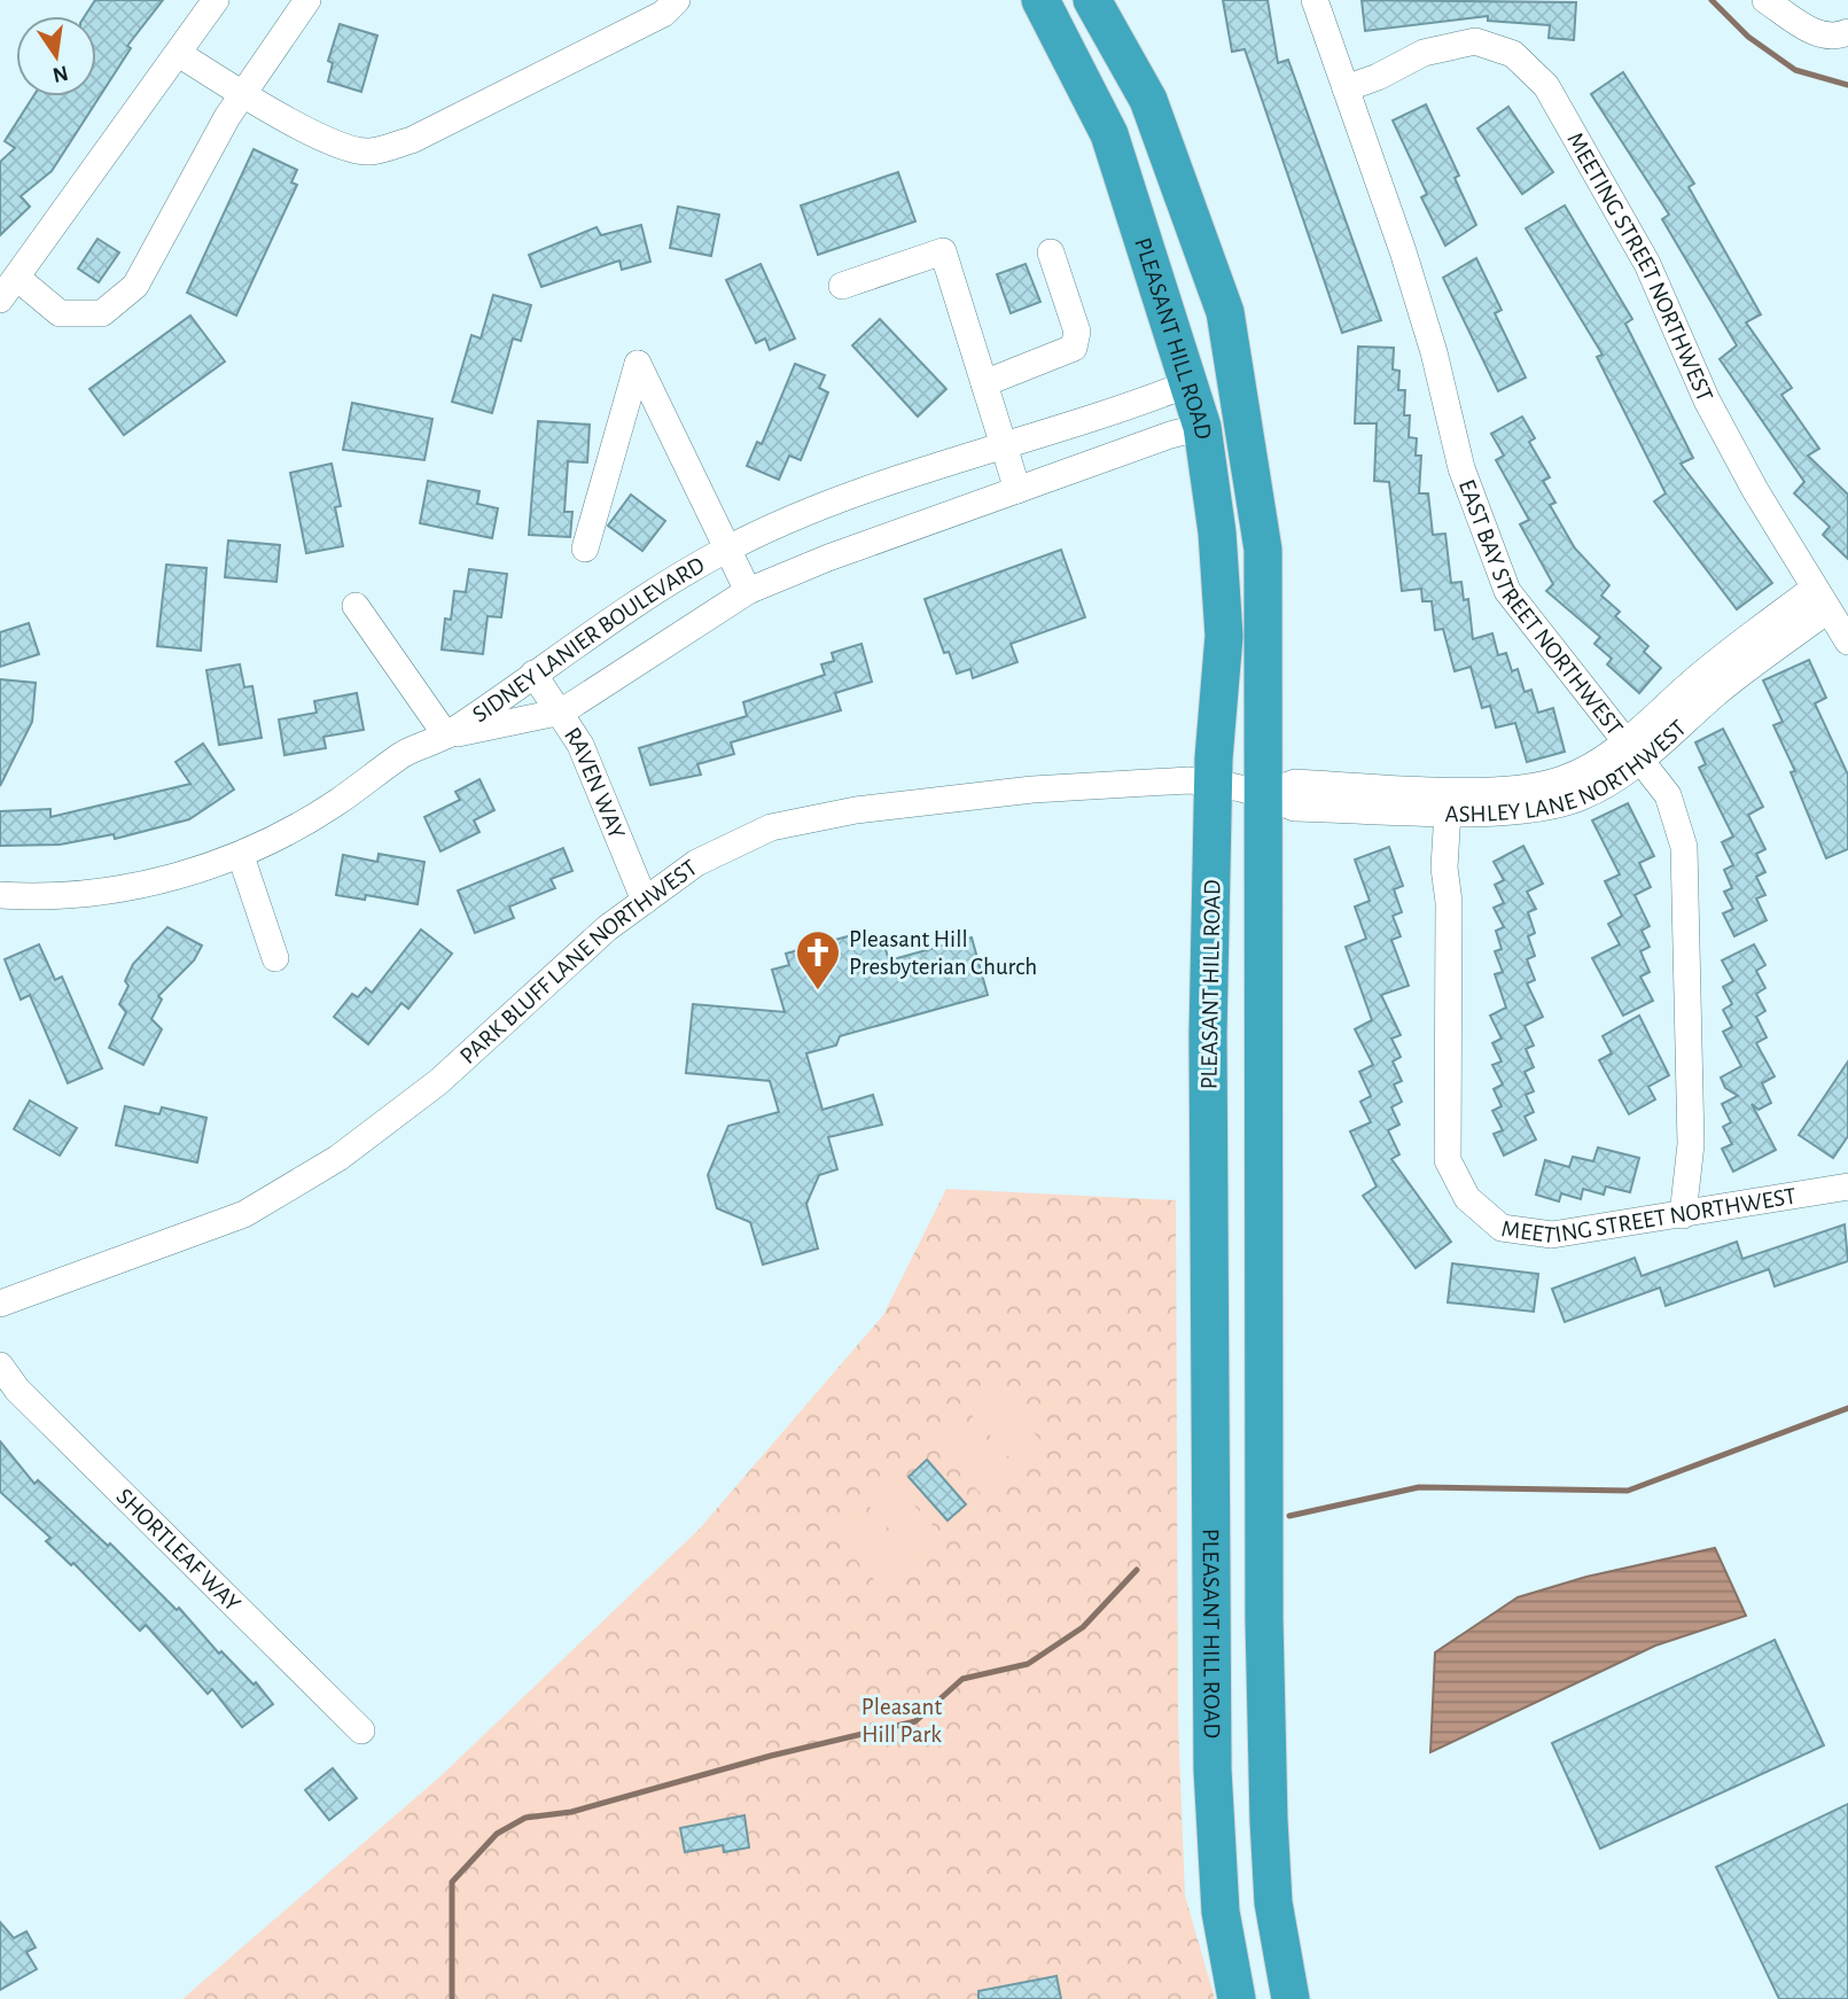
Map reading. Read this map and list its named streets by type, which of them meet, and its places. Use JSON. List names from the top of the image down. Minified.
{"streets":{"highway":["PLEASANT HILL ROAD"],"street":["MEETING STREET NORTHWEST","EAST BAY STREET NORTHWEST","SIDNEY LANIER BOULEVARD","ASHLEY LANE NORTHWEST","RAVEN WAY","PARK BLUFF LANE NORTHWEST","SHORTLEAF WAY"]},"crossings":[["MEETING STREET NORTHWEST","EAST BAY STREET NORTHWEST"],["MEETING STREET NORTHWEST","ASHLEY LANE NORTHWEST"],["PLEASANT HILL ROAD","SIDNEY LANIER BOULEVARD"],["PLEASANT HILL ROAD","ASHLEY LANE NORTHWEST"],["PLEASANT HILL ROAD","PARK BLUFF LANE NORTHWEST"],["EAST BAY STREET NORTHWEST","ASHLEY LANE NORTHWEST"],["SIDNEY LANIER BOULEVARD","RAVEN WAY"],["ASHLEY LANE NORTHWEST","PARK BLUFF LANE NORTHWEST"],["RAVEN WAY","PARK BLUFF LANE NORTHWEST"]],"parks":["Pleasant Hill Park"],"places":{"church":["Pleasant Hill Presbyterian Church"]},"north":"bottom"}
